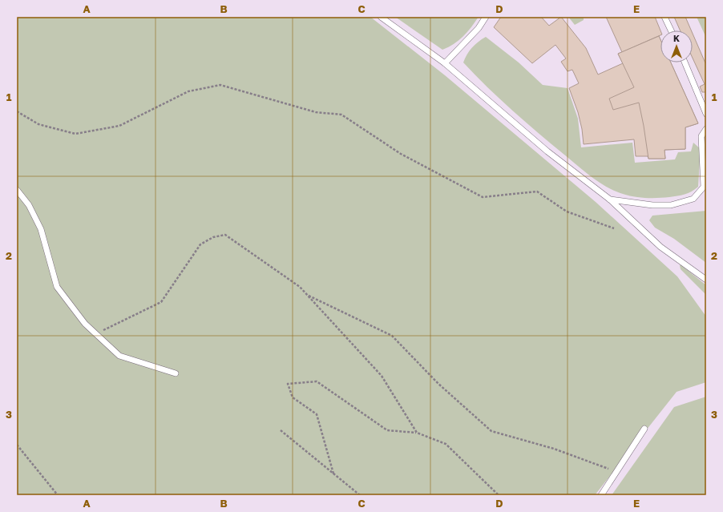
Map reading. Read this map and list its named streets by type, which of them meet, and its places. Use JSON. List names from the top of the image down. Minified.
{"north":"top","grid":{"columns":["A","B","C","D","E"],"rows":["1","2","3"]}}
